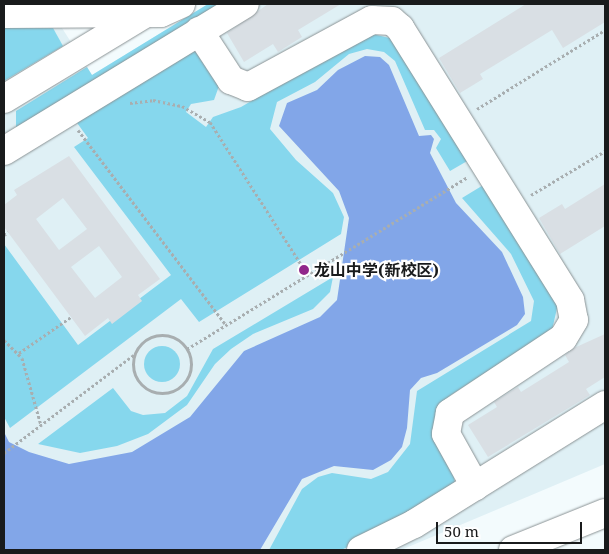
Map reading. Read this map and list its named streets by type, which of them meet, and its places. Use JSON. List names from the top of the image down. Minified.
{"places":["龙山中学(新校区)"],"scale_bar":"50 m"}
